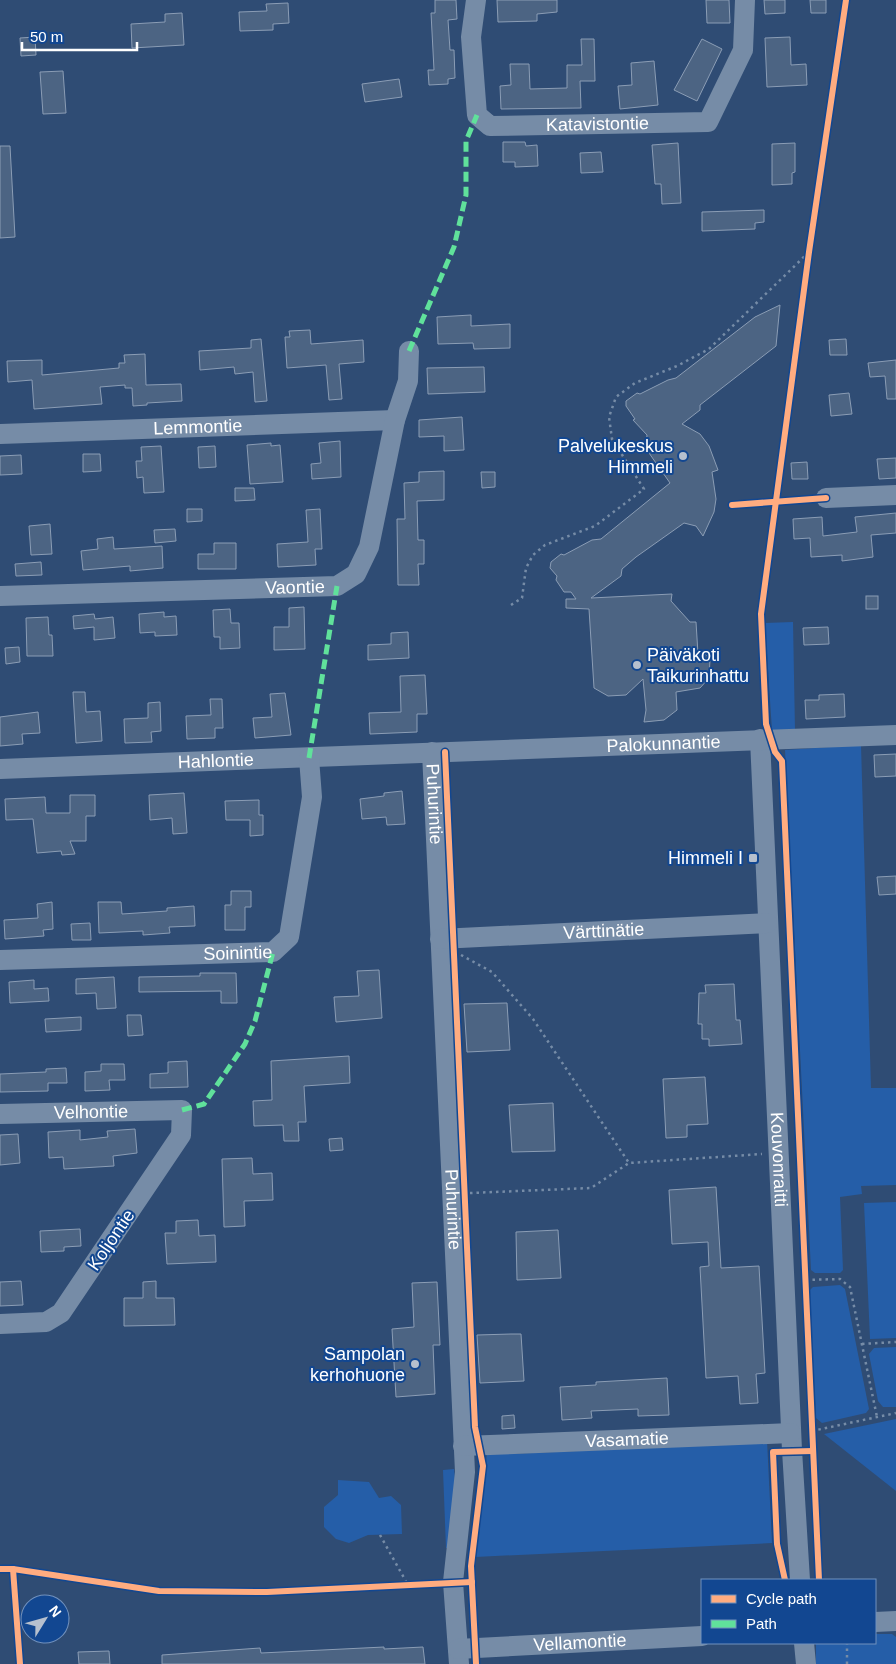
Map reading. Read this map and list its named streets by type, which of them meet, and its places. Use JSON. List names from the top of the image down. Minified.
{"streets":{"street":["Katavistontie","Lemmontie","Vaontie","Palokunnantie","Hahlontie","Puhurintie","Värttinätie","Soinintie","Velhontie","Kouvonraitti","Koljontie","Vasamatie","Vellamontie"]},"crossings":[["Lemmontie","Vaontie"],["Palokunnantie","Hahlontie"],["Palokunnantie","Puhurintie"],["Palokunnantie","Kouvonraitti"],["Hahlontie","Puhurintie"],["Hahlontie","Soinintie"],["Puhurintie","Värttinätie"],["Puhurintie","Vasamatie"],["Puhurintie","Vellamontie"],["Värttinätie","Kouvonraitti"],["Velhontie","Koljontie"],["Kouvonraitti","Vasamatie"]],"places":{"other":["Palvelukeskus Himmeli","Päiväkoti Taikurinhattu","Sampolan kerhohuone"],"transit":["Himmeli I"]},"legend":["Cycle path","Path"],"scale_bar":"50 m","north":"top right"}
